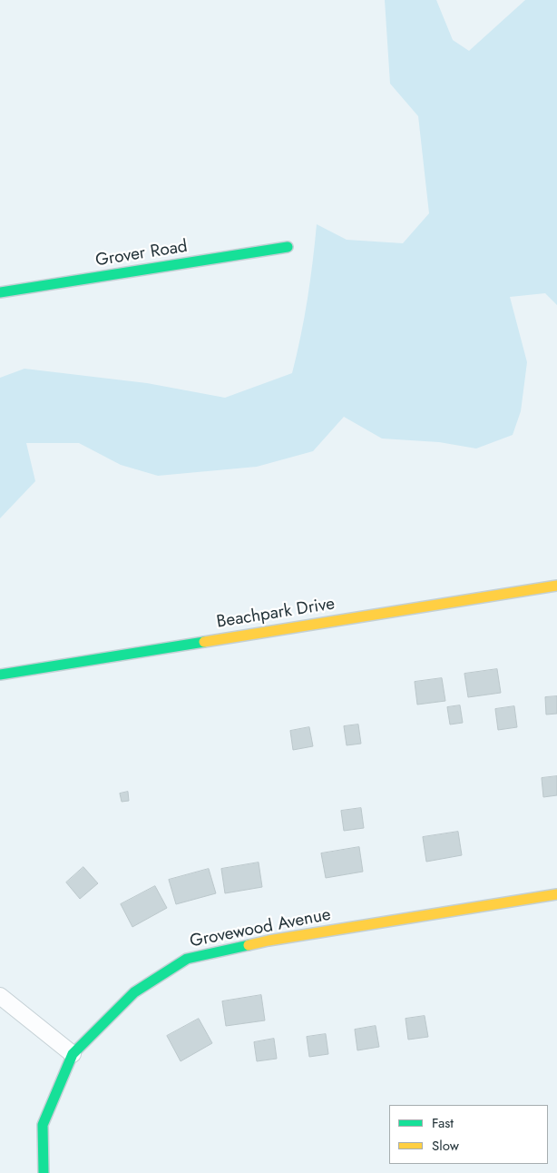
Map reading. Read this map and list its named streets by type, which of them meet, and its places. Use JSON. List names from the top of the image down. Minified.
{"streets":{"street":["Grover Road","Beachpark Drive","Grovewood Avenue"]},"legend":["Fast","Slow"]}
